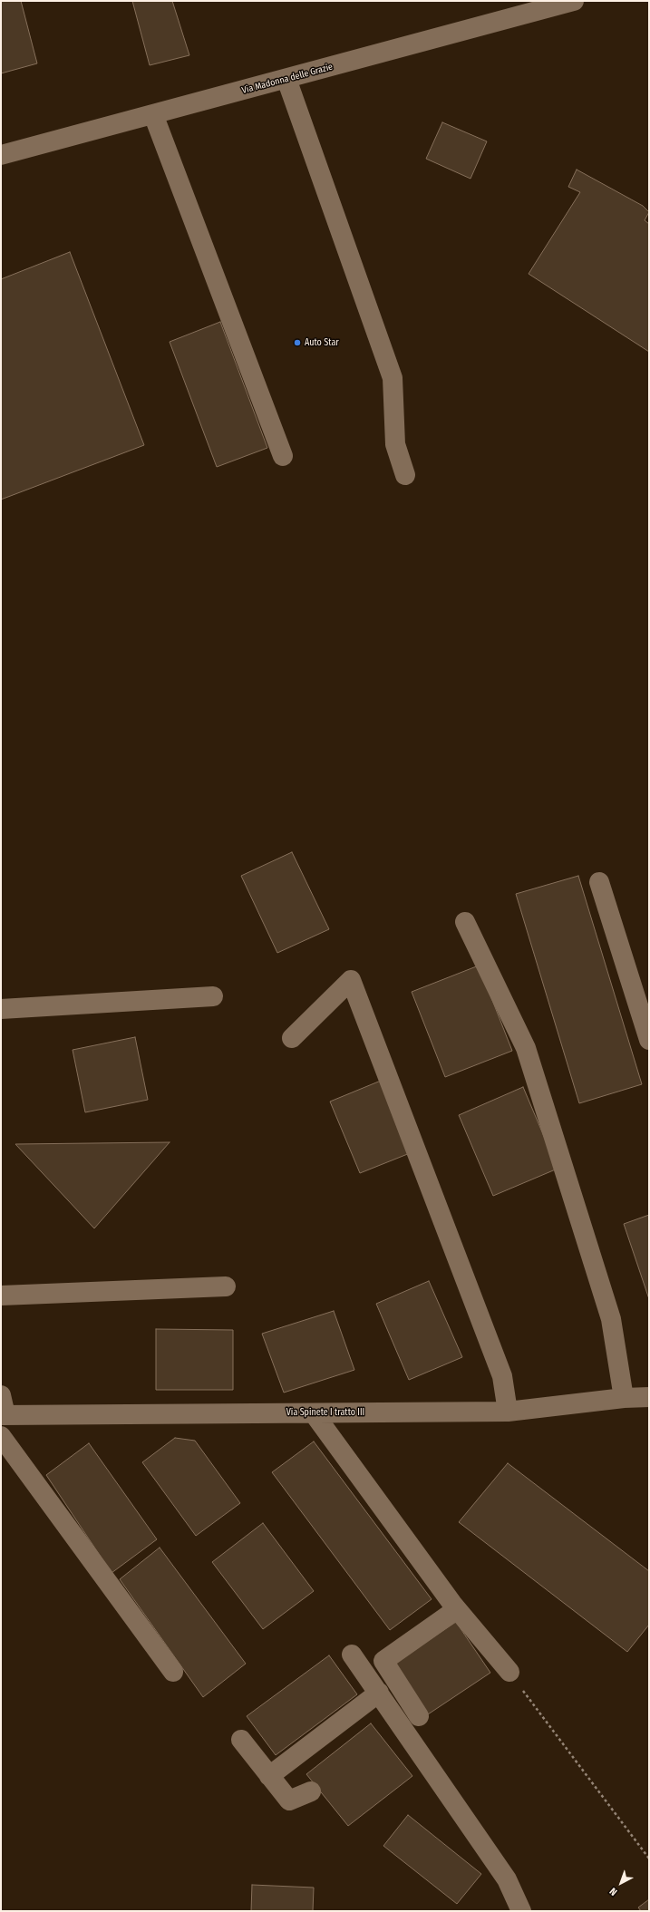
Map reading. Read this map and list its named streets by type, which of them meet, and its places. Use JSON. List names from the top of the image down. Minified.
{"streets":{"street":["Via Madonna delle Grazie","Via Spinete I tratto III"]},"places":["Auto Star"],"north":"bottom left"}
